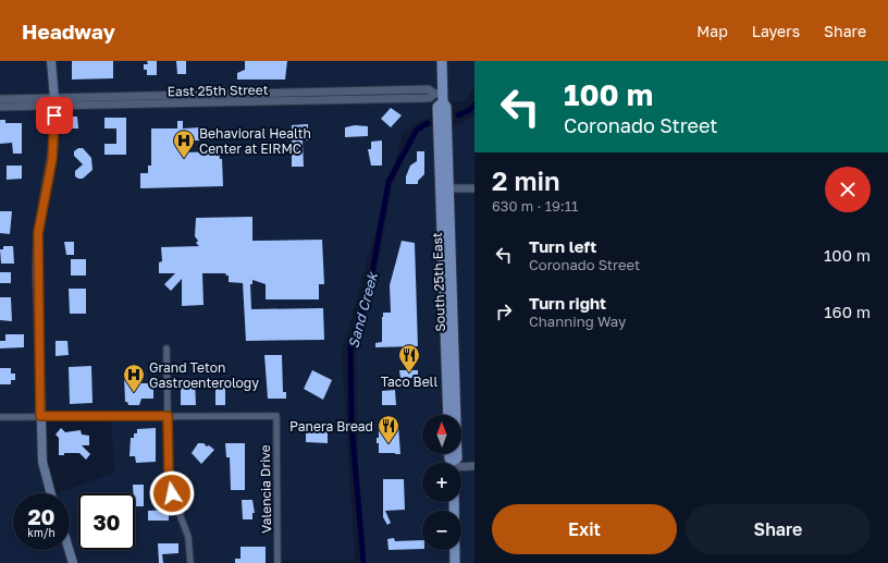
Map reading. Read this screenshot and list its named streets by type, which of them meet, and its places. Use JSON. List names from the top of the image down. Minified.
{"streets":{"main road":["South 25th East"],"street":["East 25th Street","Valencia Drive"]},"crossings":[["East 25th Street","South 25th East"]],"water":["Sand Creek"],"places":{"hospital":["Behavioral Health Center at EIRMC","Grand Teton Gastroenterology"],"restaurant":["Taco Bell","Panera Bread"]},"north":"top","page":{"header":"Headway","nav":["Map","Layers","Share"],"turn":["100 m","Coronado Street"],"heading":["2 min","630 m · 19:11"],"list":[{"name":"Turn left","note":"Coronado Street","value":"100 m"},{"name":"Turn right","note":"Channing Way","value":"160 m"}],"map_buttons":["+","−"],"speed":"20 km/h","limit":"30","buttons":["Exit","Share"]}}
